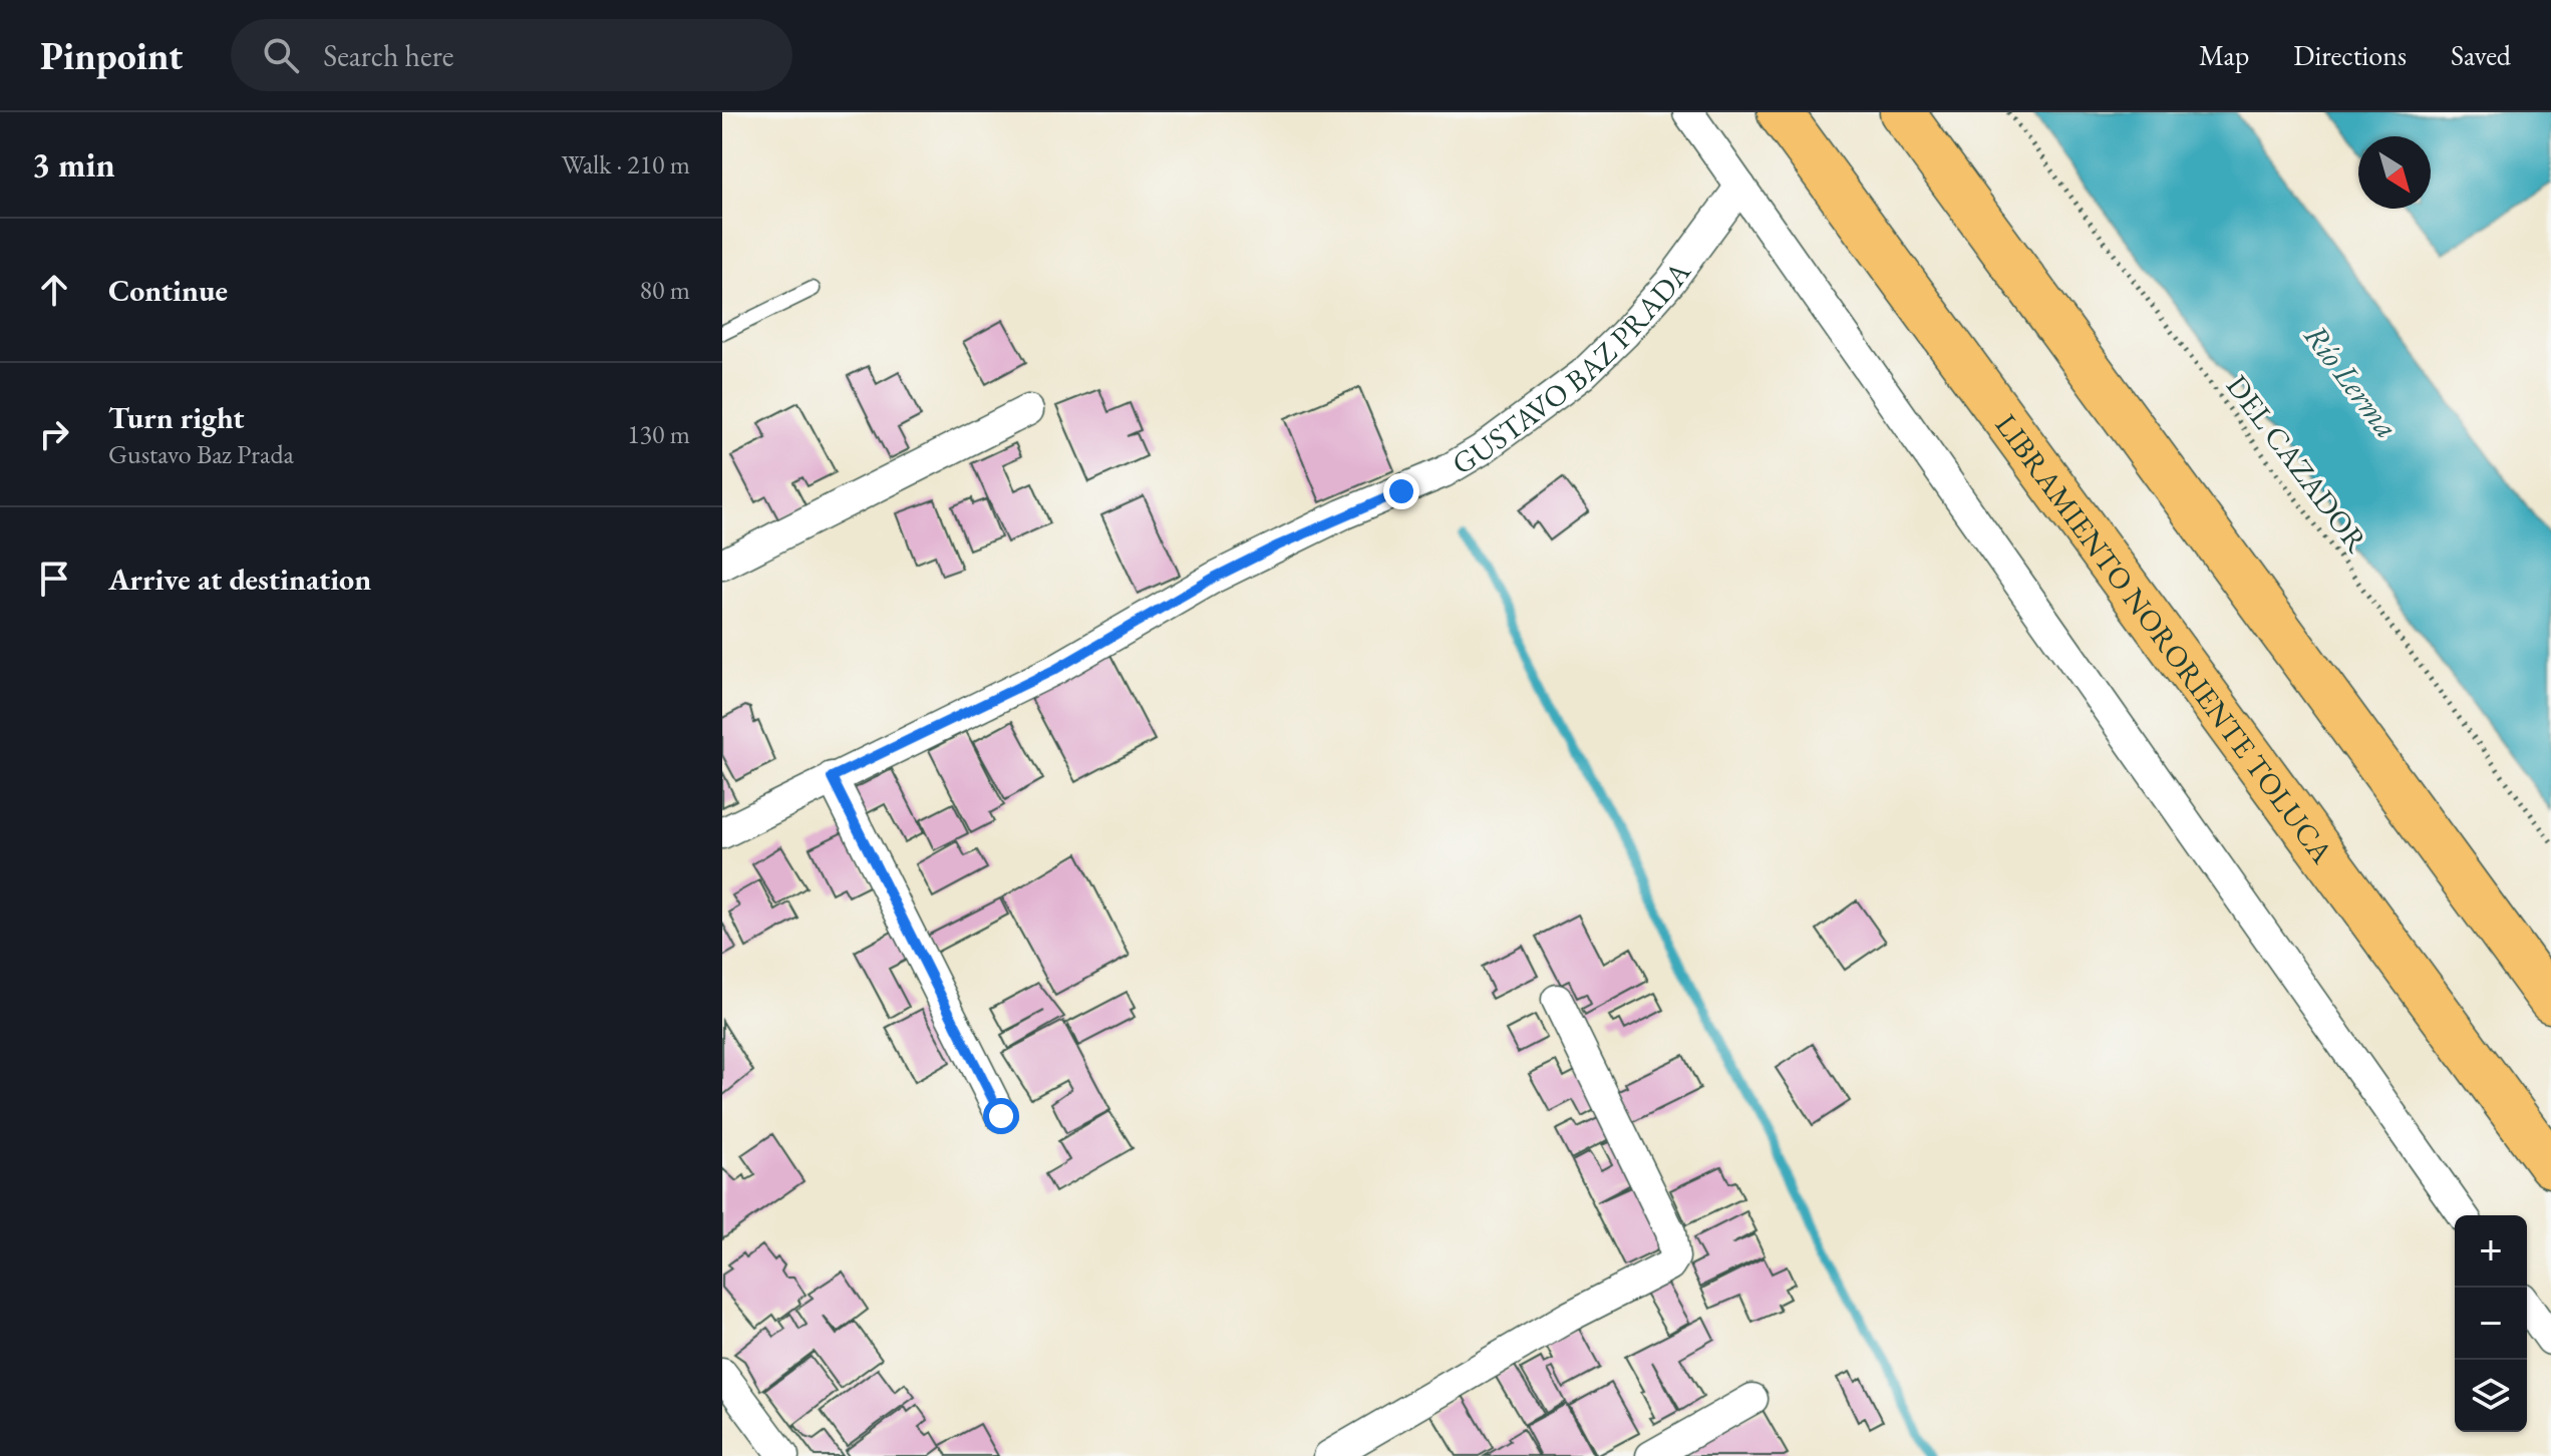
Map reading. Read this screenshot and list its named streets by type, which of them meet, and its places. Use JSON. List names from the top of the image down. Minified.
{"streets":{"highway":["LIBRAMIENTO NORORIENTE TOLUCA"],"street":["GUSTAVO BAZ PRADA"],"path":["DEL CAZADOR"]},"water":["Río Lerma"],"north":"bottom right","page":{"header":"Pinpoint","search":"Search here","nav":["Map","Directions","Saved"],"heading":["3 min","Walk · 210 m"],"list":[["Continue","80 m"],["Turn right","Gustavo Baz Prada","130 m"],"Arrive at destination"],"map_buttons":["+","−"]}}
